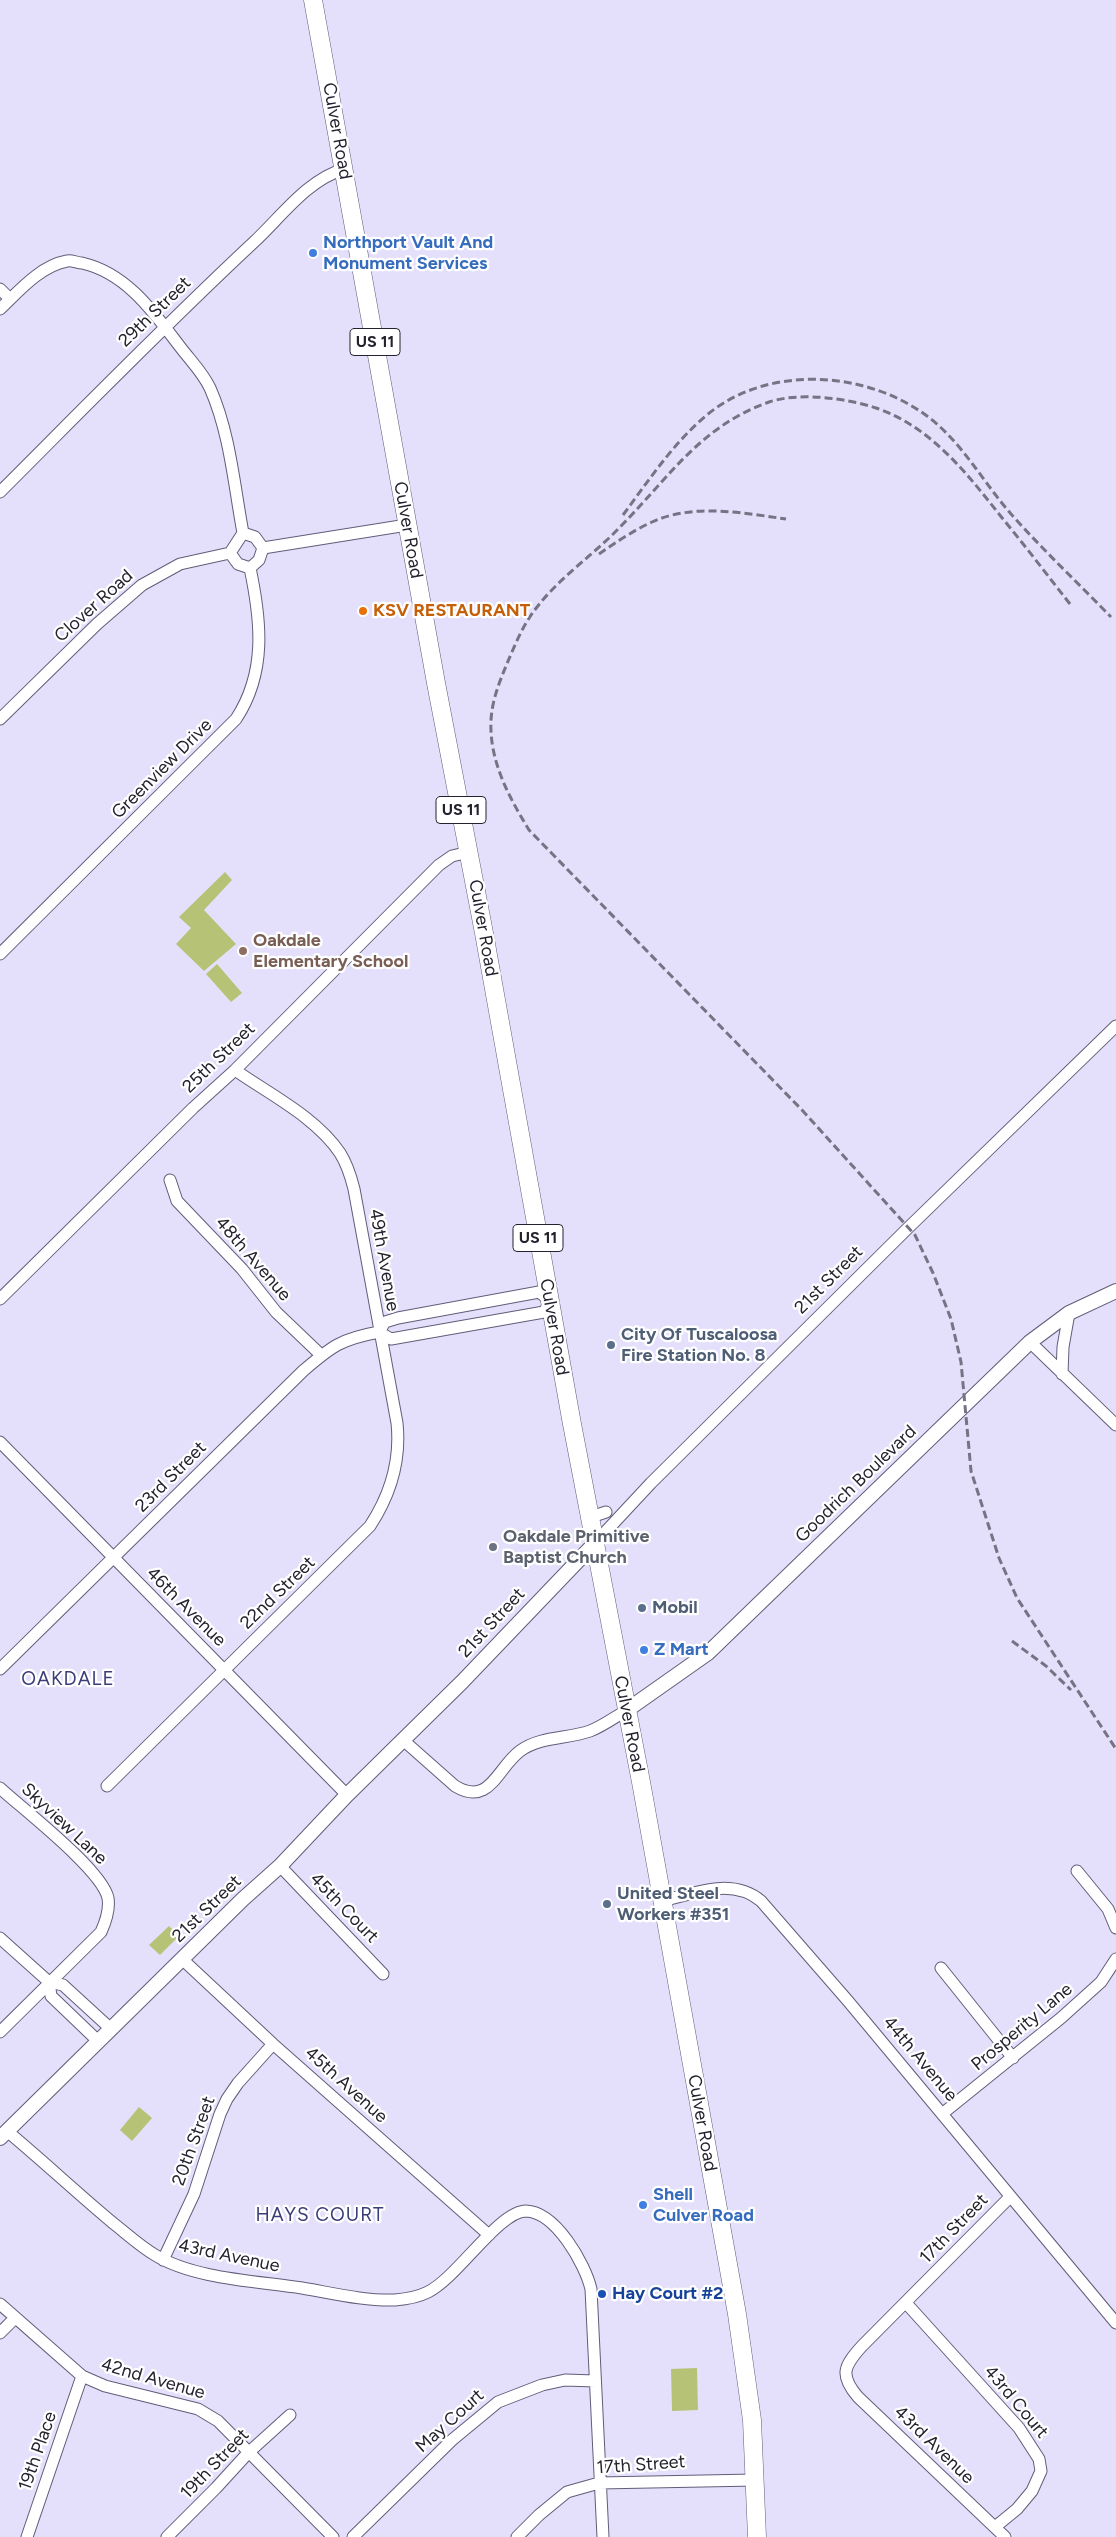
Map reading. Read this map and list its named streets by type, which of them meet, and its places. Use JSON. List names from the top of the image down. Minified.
{"streets":{"main road":["Culver Road","US 11"],"street":["29th Street","Clover Road","Greenview Drive","25th Street","48th Avenue","49th Avenue","21st Street","23rd Street","Goodrich Boulevard","22nd Street","46th Avenue","Skyview Lane","45th Court","Prosperity Lane","44th Avenue","45th Avenue","20th Street","17th Street","43rd Avenue","42nd Avenue","43rd Court","May Court","19th Place","19th Street"]},"crossings":[["Culver Road","29th Street"],["Culver Road","25th Street"],["Culver Road","21st Street"],["Culver Road","23rd Street"],["Culver Road","Goodrich Boulevard"],["Culver Road","44th Avenue"],["Culver Road","17th Street"],["Clover Road","Greenview Drive"],["25th Street","49th Avenue"],["48th Avenue","23rd Street"],["49th Avenue","23rd Street"],["49th Avenue","22nd Street"],["21st Street","46th Avenue"],["21st Street","45th Court"],["21st Street","45th Avenue"],["21st Street","43rd Avenue"],["23rd Street","46th Avenue"],["22nd Street","46th Avenue"],["Prosperity Lane","44th Avenue"],["44th Avenue","17th Street"],["45th Avenue","20th Street"],["45th Avenue","43rd Avenue"],["20th Street","43rd Avenue"],["17th Street","43rd Avenue"],["17th Street","43rd Court"],["43rd Avenue","43rd Court"],["43rd Avenue","May Court"],["42nd Avenue","19th Place"],["42nd Avenue","19th Street"]],"districts":["OAKDALE","HAYS COURT"],"places":["Northport Vault And Monument Services","KSV RESTAURANT","Oakdale Elementary School","City Of Tuscaloosa Fire Station No. 8","Oakdale Primitive Baptist Church","Mobil","Z Mart","United Steel Workers #351","Shell Culver Road","Hay Court #2"]}
